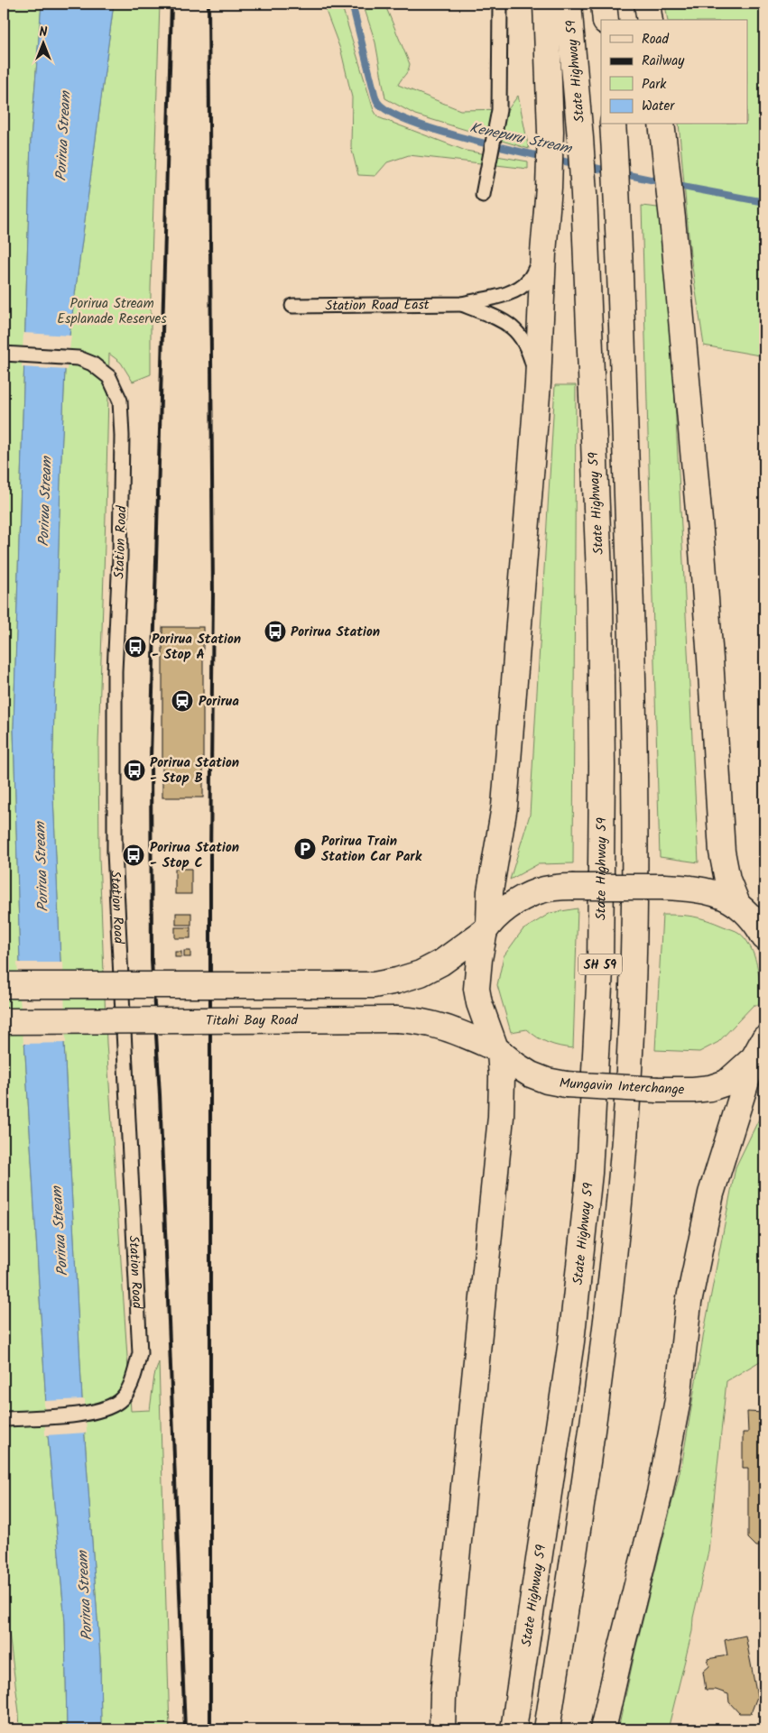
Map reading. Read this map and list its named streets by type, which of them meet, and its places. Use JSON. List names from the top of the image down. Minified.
{"streets":{"main road":["State Highway 59","SH 59","Titahi Bay Road","Mungavin Interchange"],"lane":["Station Road East","Station Road"]},"crossings":[["Titahi Bay Road","Mungavin Interchange"]],"water":["Porirua Stream","Kenepuru Stream"],"parks":["Porirua Stream Esplanade Reserves"],"places":{"bus stop":["Porirua Station","Porirua Station - Stop A","Porirua Station - Stop B","Porirua Station - Stop C"],"station":["Porirua"],"parking":["Porirua Train Station Car Park"]},"legend":["Road","Railway","Park","Water"],"north":"top"}
